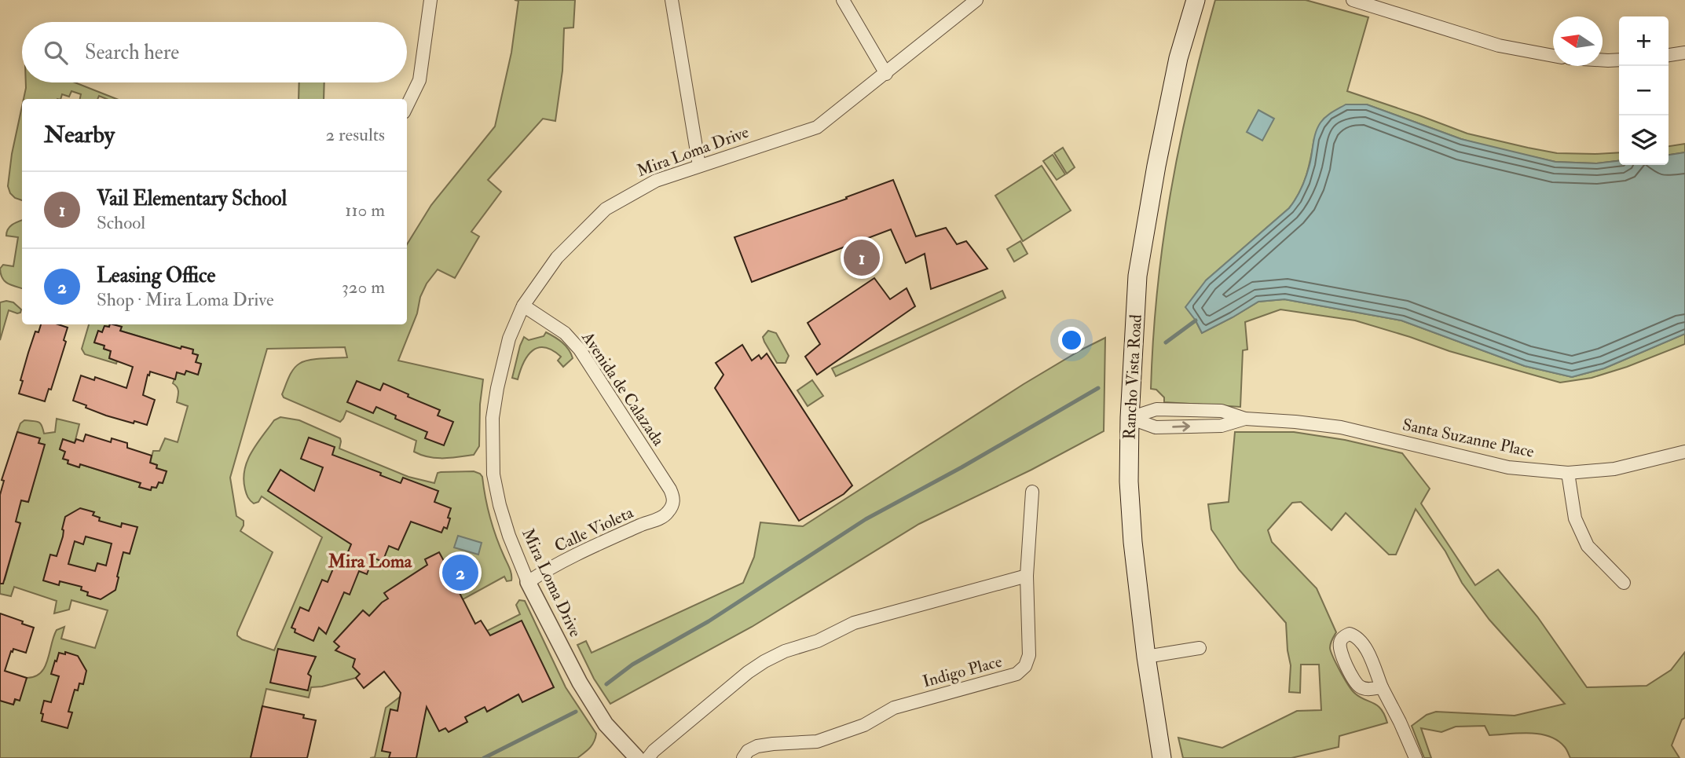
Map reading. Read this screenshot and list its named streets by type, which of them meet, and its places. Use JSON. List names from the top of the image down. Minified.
{"streets":{"main road":["Rancho Vista Road"],"street":["Mira Loma Drive","Avenida de Calazada","Santa Suzanne Place","Calle Violeta","Indigo Place"]},"crossings":[["Mira Loma Drive","Avenida de Calazada"],["Mira Loma Drive","Calle Violeta"],["Rancho Vista Road","Santa Suzanne Place"],["Avenida de Calazada","Calle Violeta"]],"districts":["Mira Loma"],"north":"left","page":{"map_buttons":["+","−"],"search":"Search here","heading":["Nearby","2 results"],"list":[{"mark":"1","name":"Vail Elementary School","note":"School","value":"110 m"},{"mark":"2","name":"Leasing Office","note":"Shop · Mira Loma Drive","value":"320 m"}],"pins":["1","2"]}}
